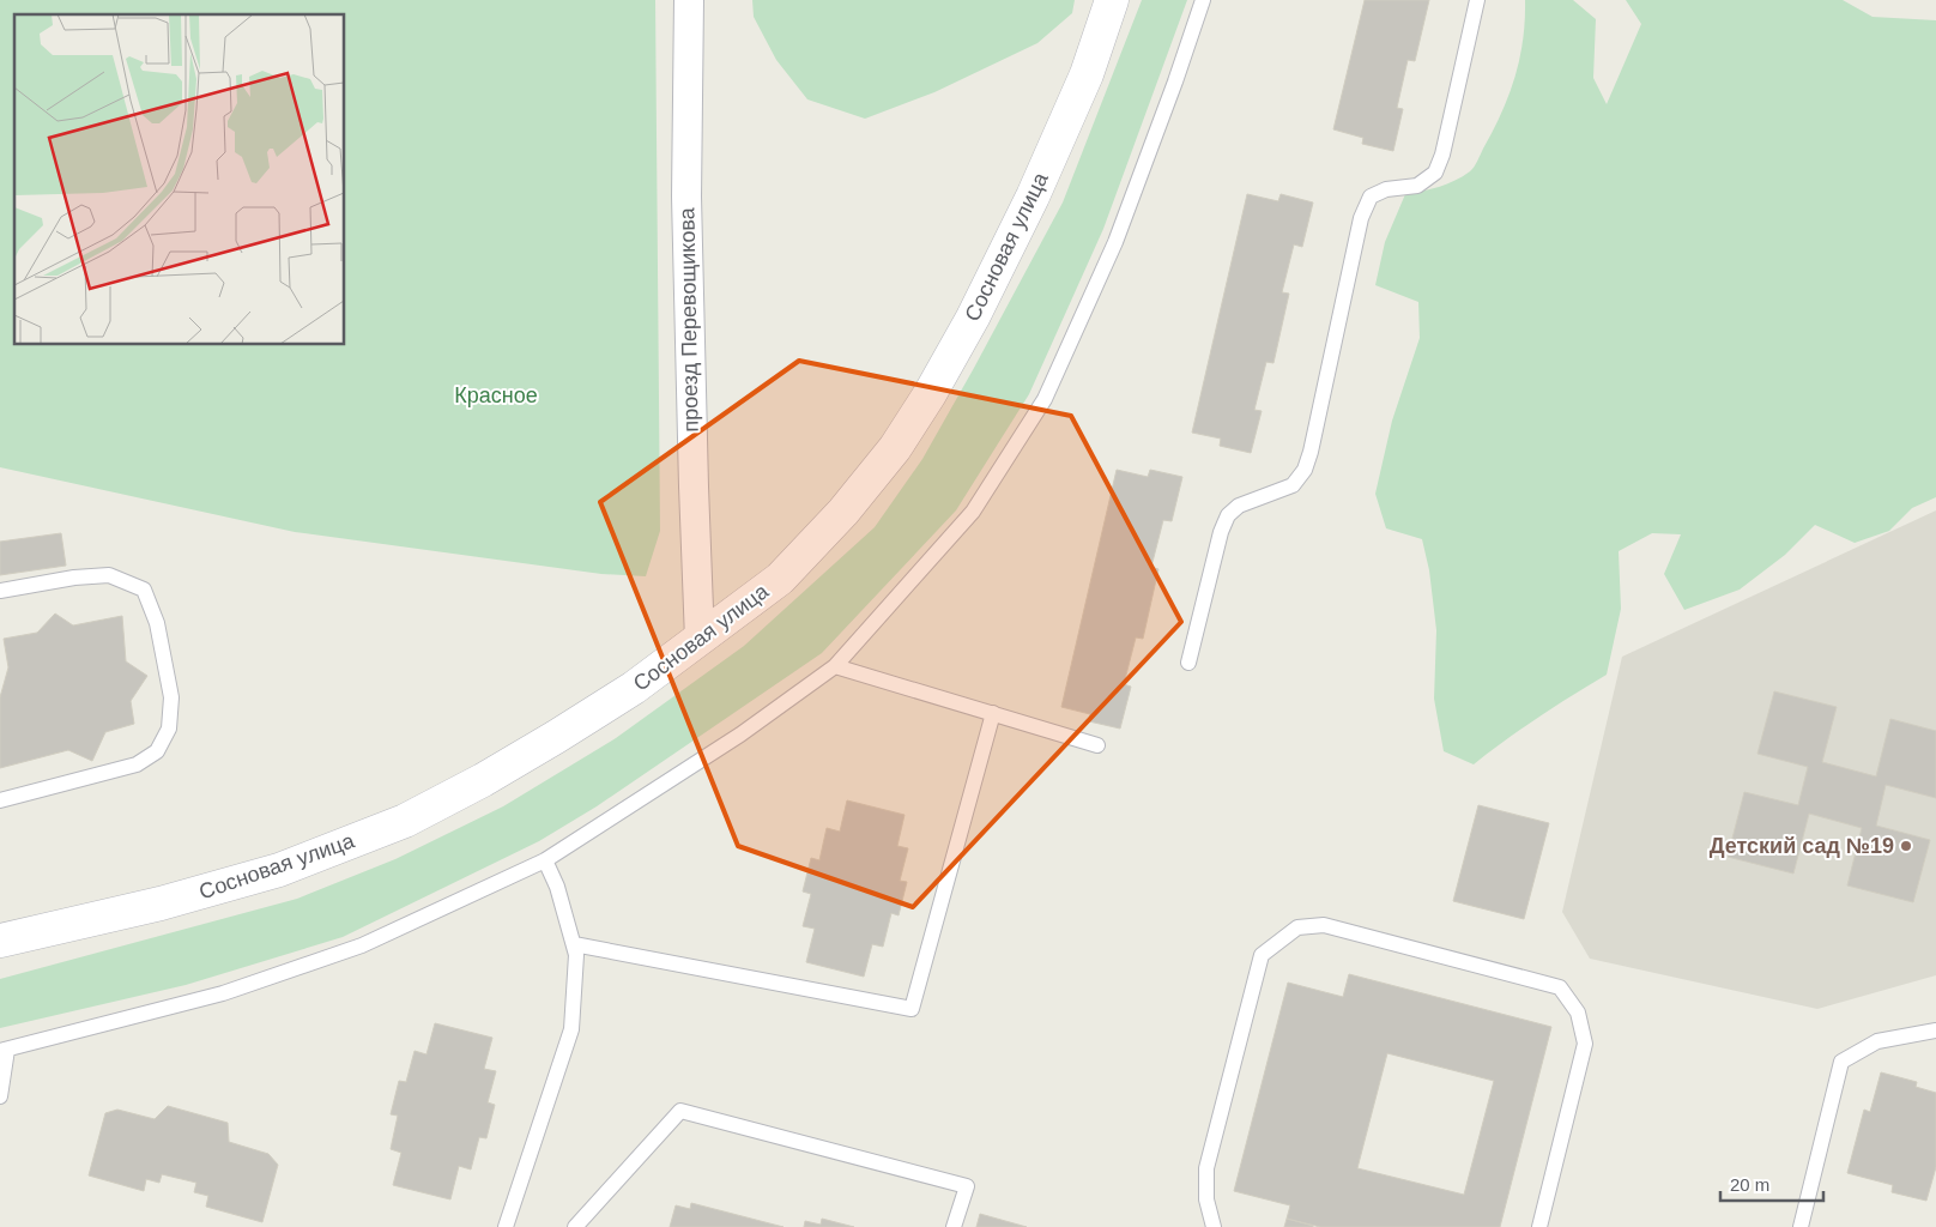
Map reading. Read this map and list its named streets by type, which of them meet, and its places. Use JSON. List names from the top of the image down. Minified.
{"streets":{"street":["Сосновая улица","проезд Перевощикова"]},"crossings":[["Сосновая улица","проезд Перевощикова"]],"parks":["Красное"],"places":["Детский сад №19"],"scale_bar":"20 m"}
